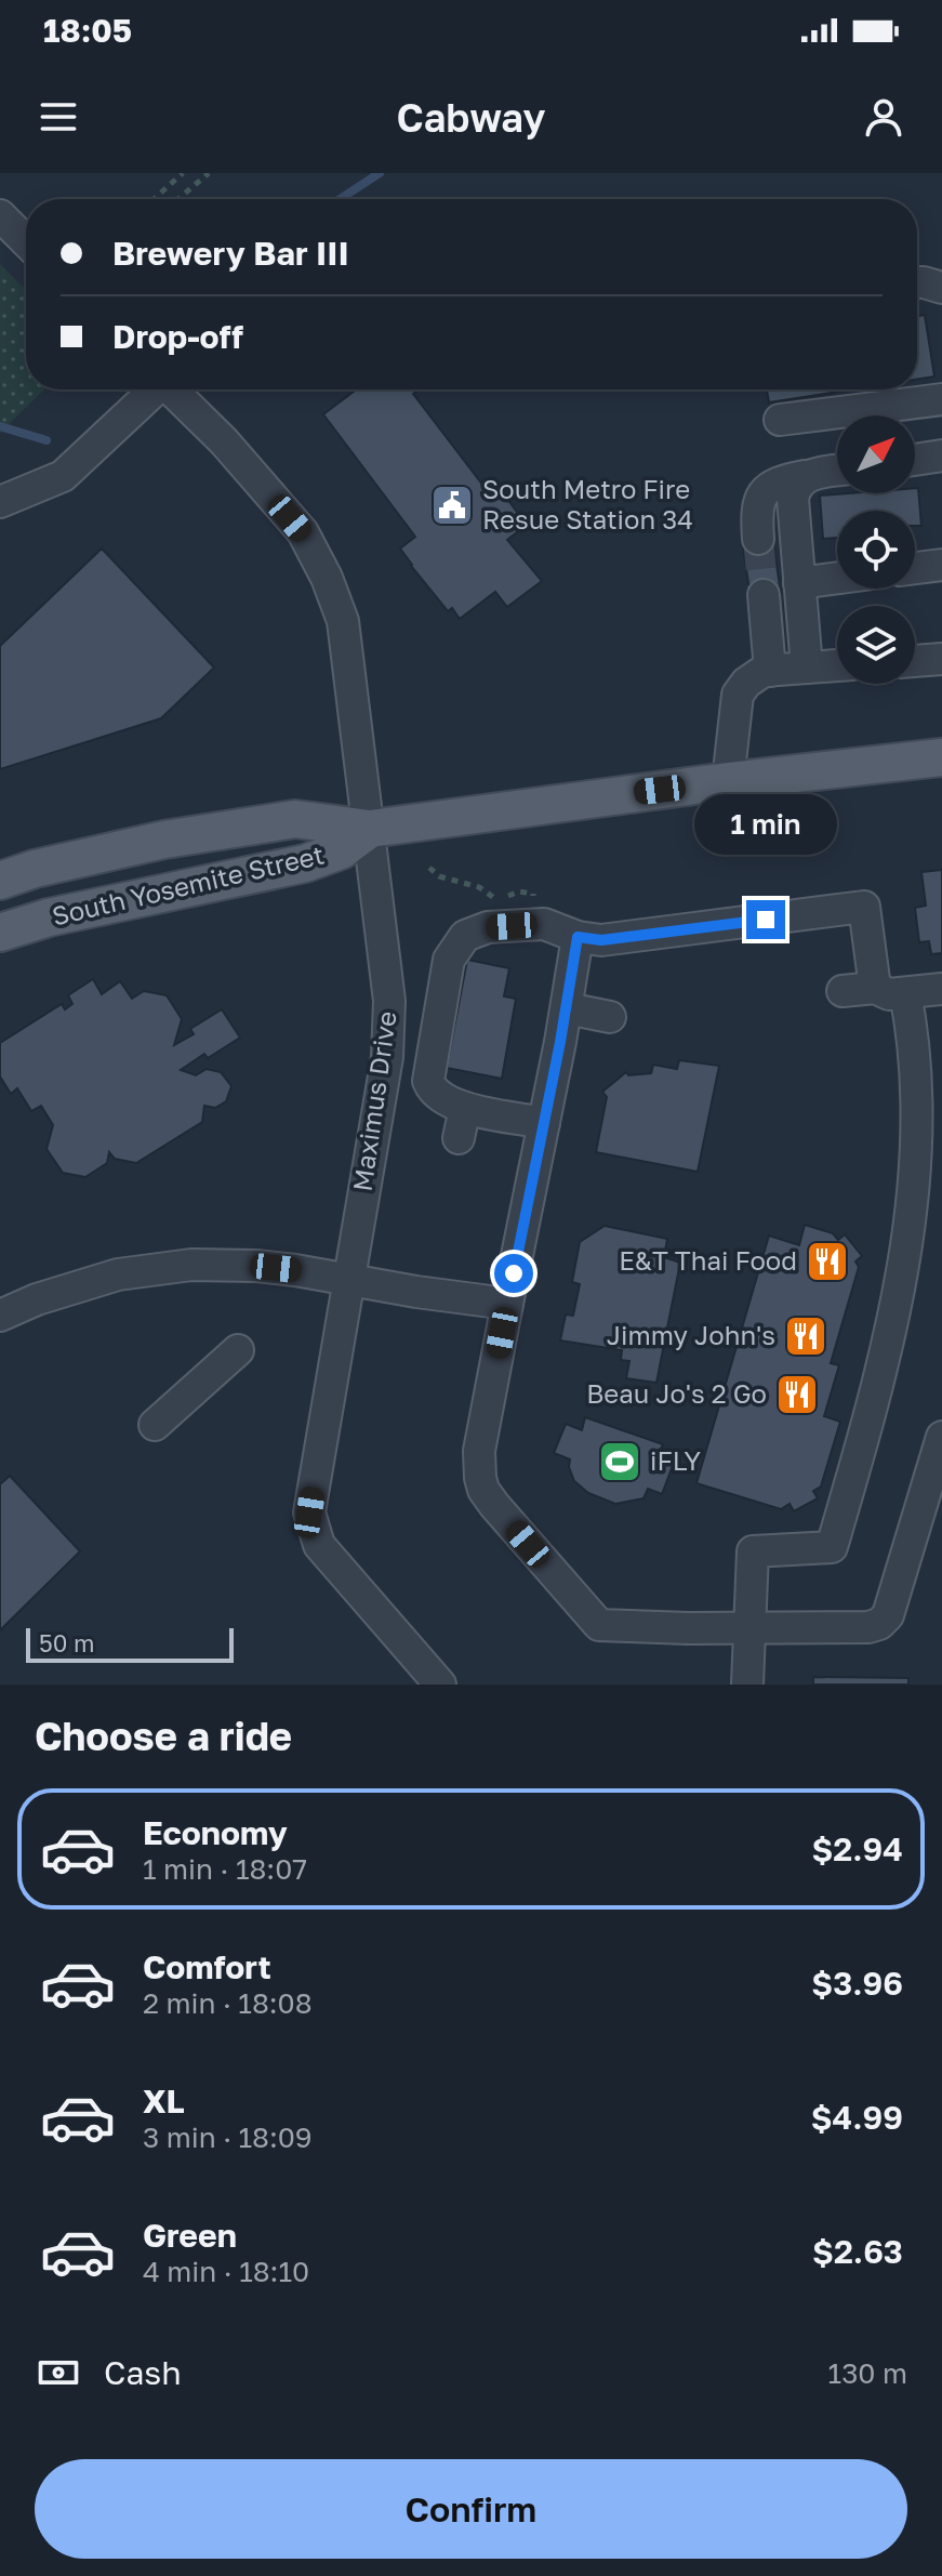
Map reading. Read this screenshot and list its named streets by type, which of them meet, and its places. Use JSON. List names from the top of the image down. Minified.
{"streets":{"main road":["South Yosemite Street"],"street":["Maximus Drive"]},"crossings":[["South Yosemite Street","Maximus Drive"]],"places":{"public building":["South Metro Fire Resue Station 34"],"restaurant":["E&T Thai Food","Jimmy John's","Beau Jo's 2 Go"],"sports":["iFLY"]},"scale_bar":"50 m","north":"top right","page":{"status":"18:05","header":"Cabway","banner":["Brewery Bar III","Drop-off"],"bubble":"1 min","scale":"50 m","heading":"Choose a ride","list":[{"name":"Economy","note":"1 min · 18:07","value":"$2.94"},{"name":"Comfort","note":"2 min · 18:08","value":"$3.96"},{"name":"XL","note":"3 min · 18:09","value":"$4.99"},{"name":"Green","note":"4 min · 18:10","value":"$2.63"}],"pay":["Cash","130 m"],"buttons":"Confirm"}}
